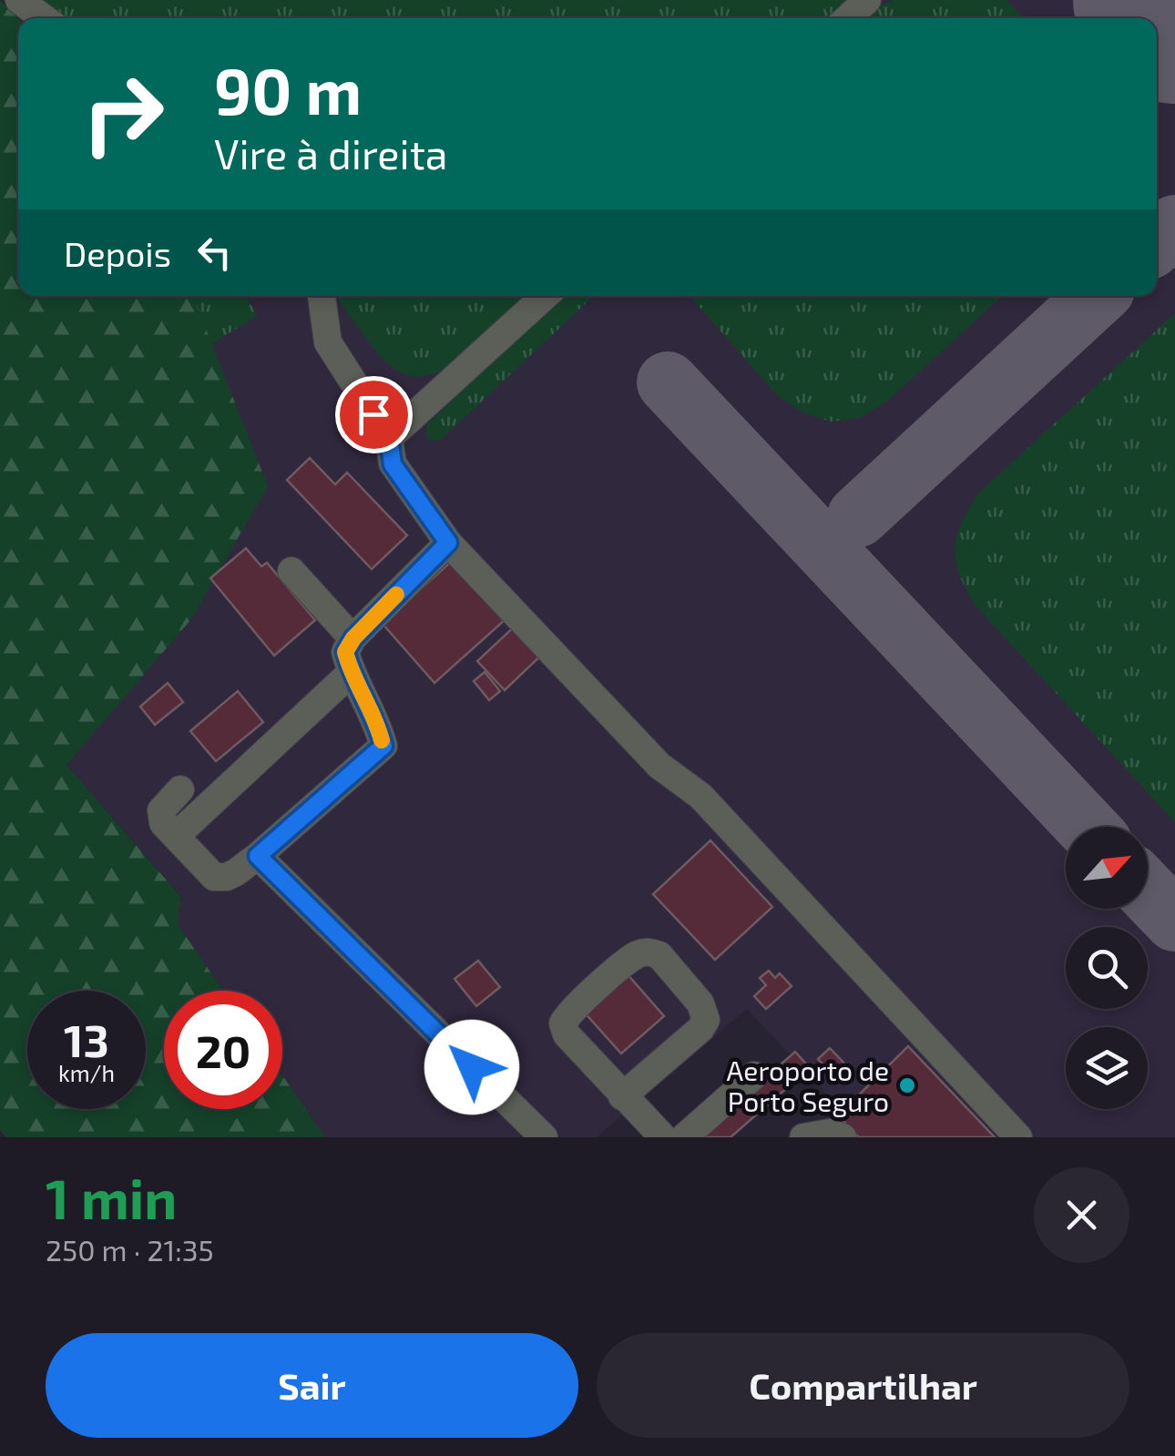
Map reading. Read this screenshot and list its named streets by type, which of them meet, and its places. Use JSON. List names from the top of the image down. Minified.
{"places":["Aeroporto de Porto Seguro"],"north":"top right","page":{"turn":["90 m","Vire à direita"],"then":"Depois","speed":"13 km/h","limit":"20","heading":["1 min","250 m · 21:35"],"buttons":["Sair","Compartilhar"]}}
